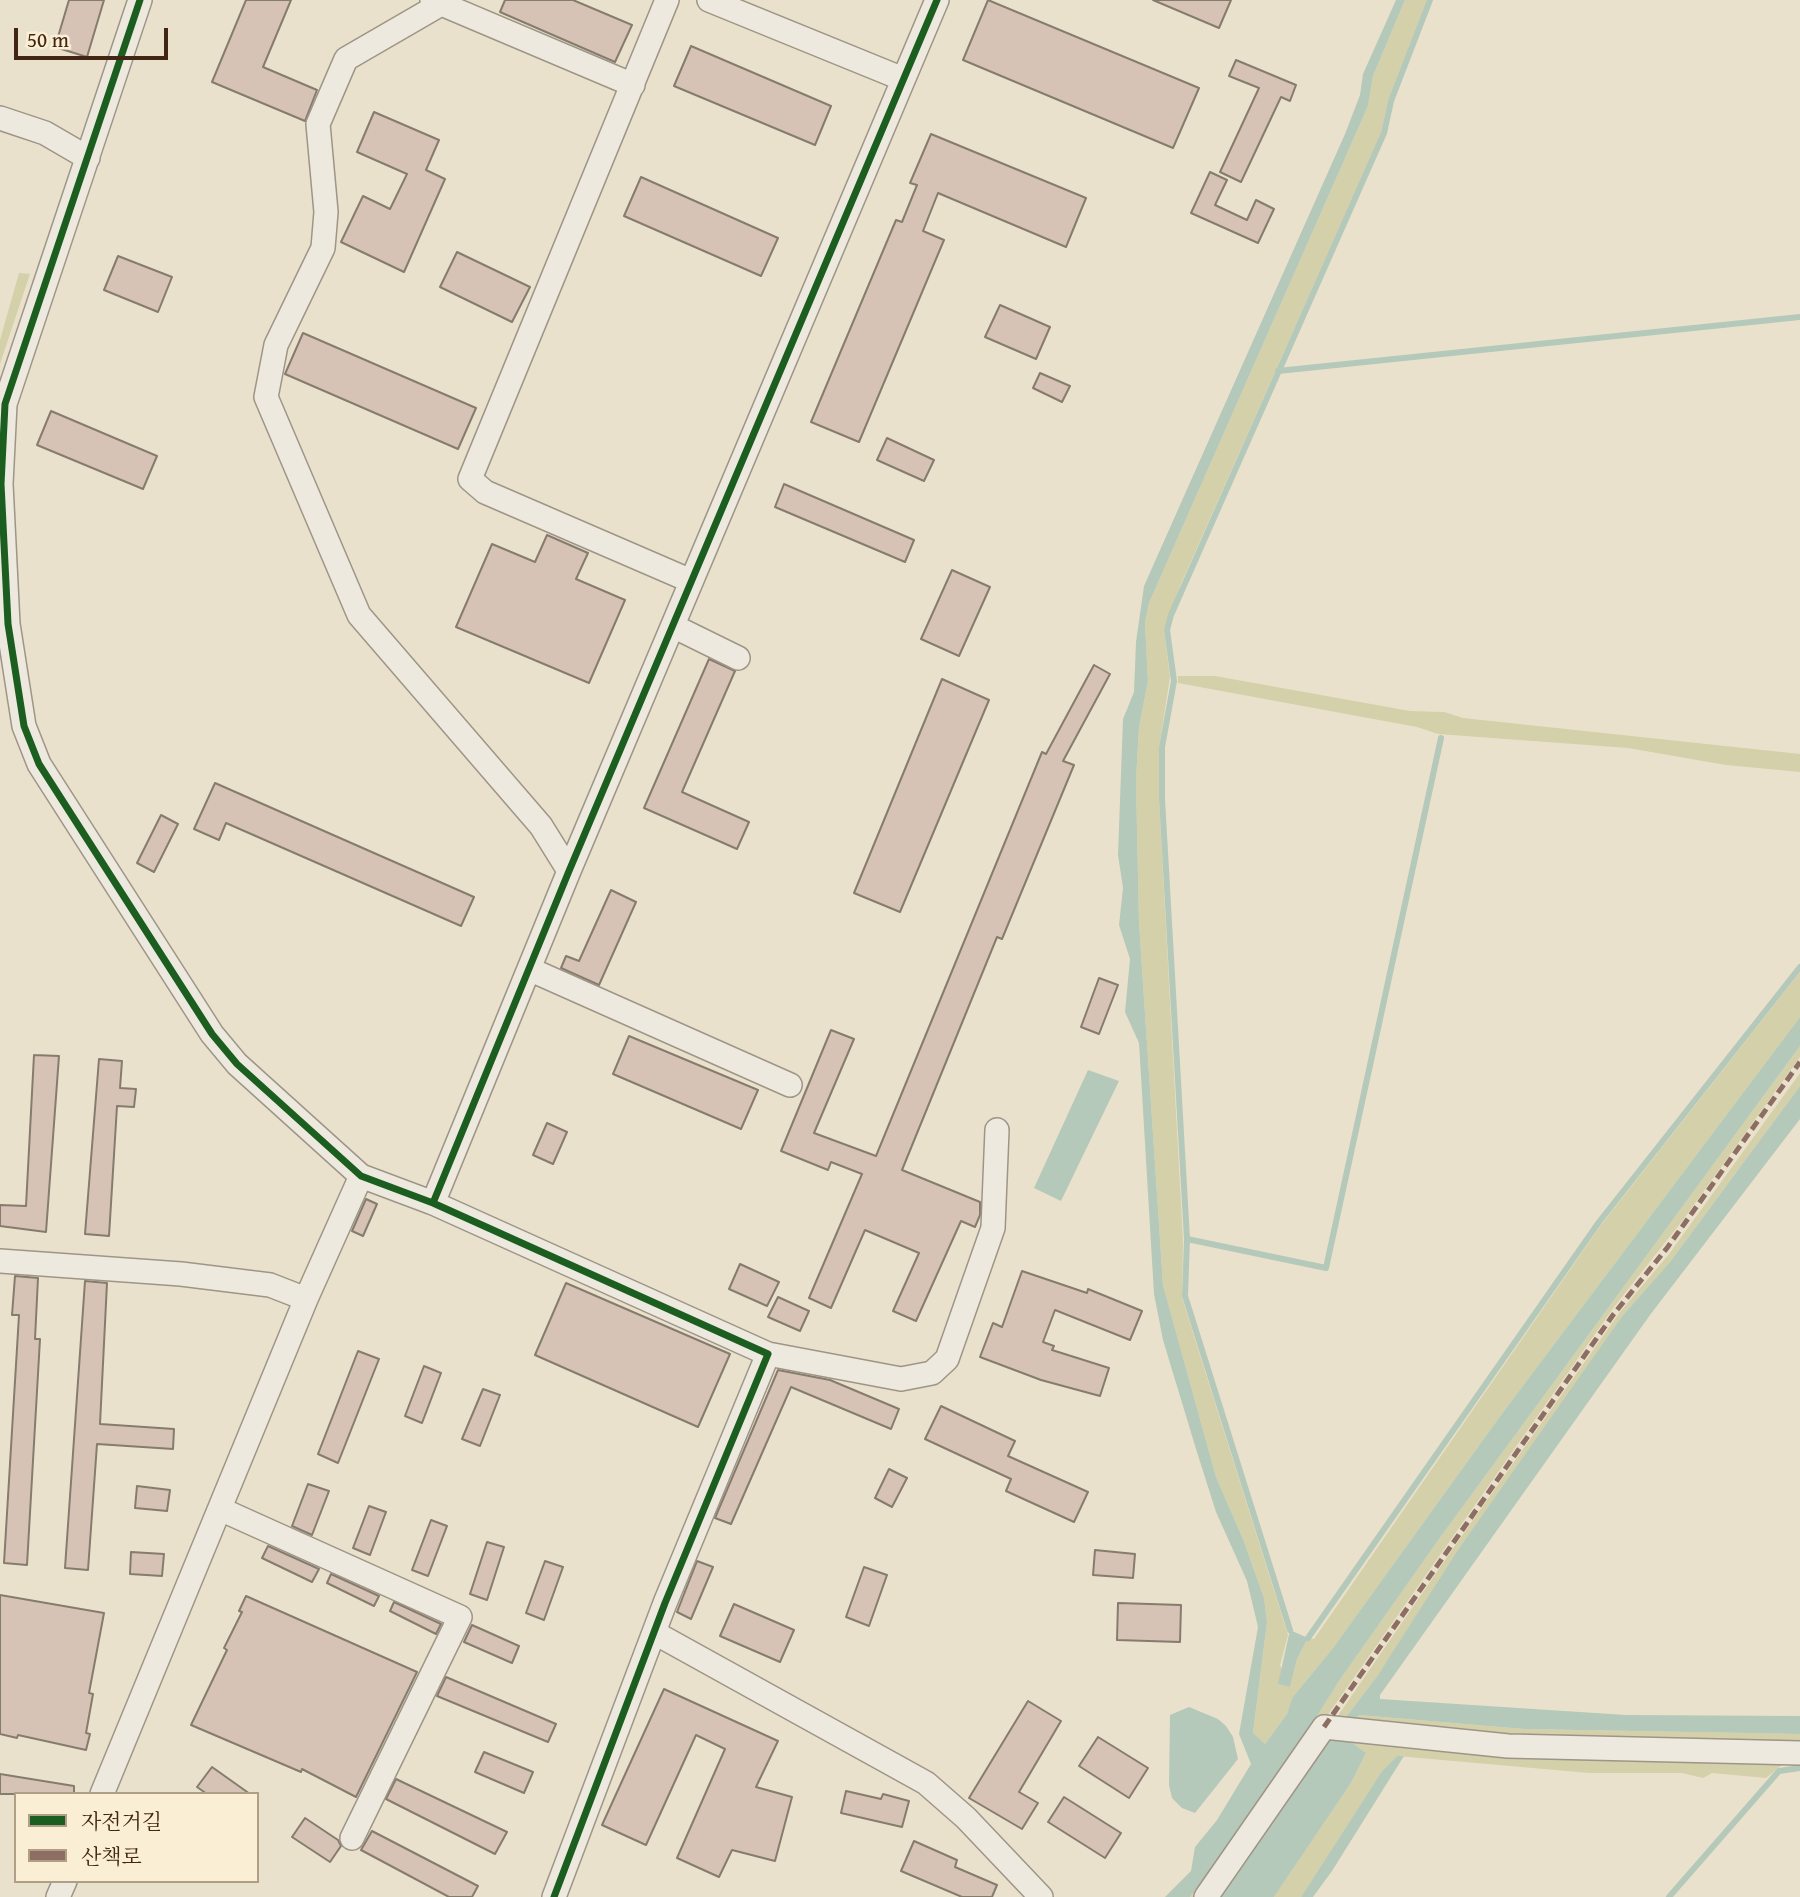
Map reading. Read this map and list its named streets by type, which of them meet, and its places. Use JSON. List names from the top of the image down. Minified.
{"legend":["자전거길","산책로"],"scale_bar":"50 m"}
